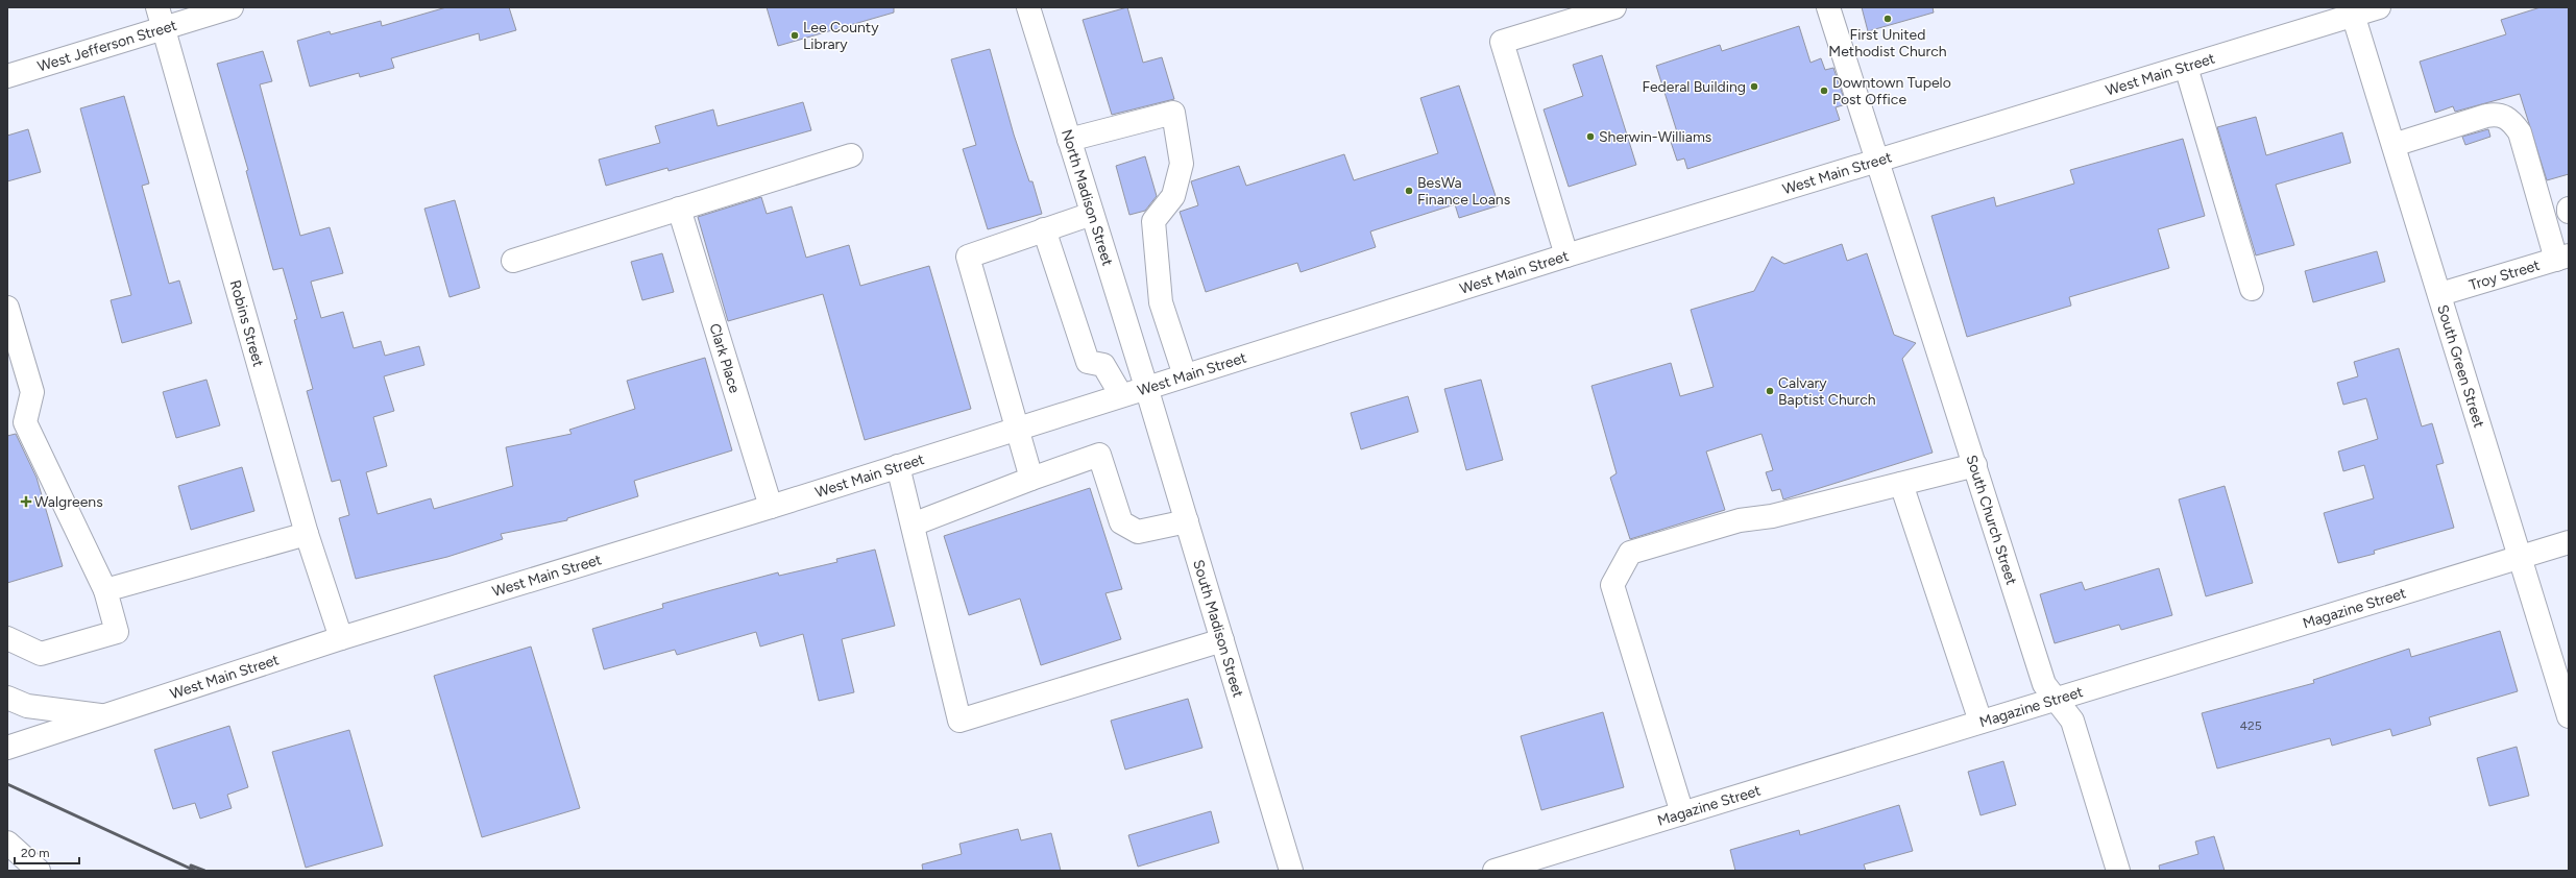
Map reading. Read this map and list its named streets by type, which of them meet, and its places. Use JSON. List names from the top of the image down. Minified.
{"streets":{"street":["West Jefferson Street","West Main Street","North Madison Street","Troy Street","Robins Street","Clark Place","South Green Street","South Church Street","Magazine Street","South Madison Street"]},"crossings":[["West Jefferson Street","Robins Street"],["West Main Street","North Madison Street"],["West Main Street","Robins Street"],["West Main Street","Clark Place"],["West Main Street","South Green Street"],["West Main Street","South Church Street"],["West Main Street","South Madison Street"],["North Madison Street","South Madison Street"],["Troy Street","South Green Street"],["South Green Street","Magazine Street"],["South Church Street","Magazine Street"]],"places":{"other":["First United Methodist Church","Lee County Library","Federal Building","Downtown Tupelo Post Office","Sherwin-Williams","BesWa Finance Loans","Calvary Baptist Church"],"health":["Walgreens"]},"house_numbers":["425"],"scale_bar":"20 m"}
